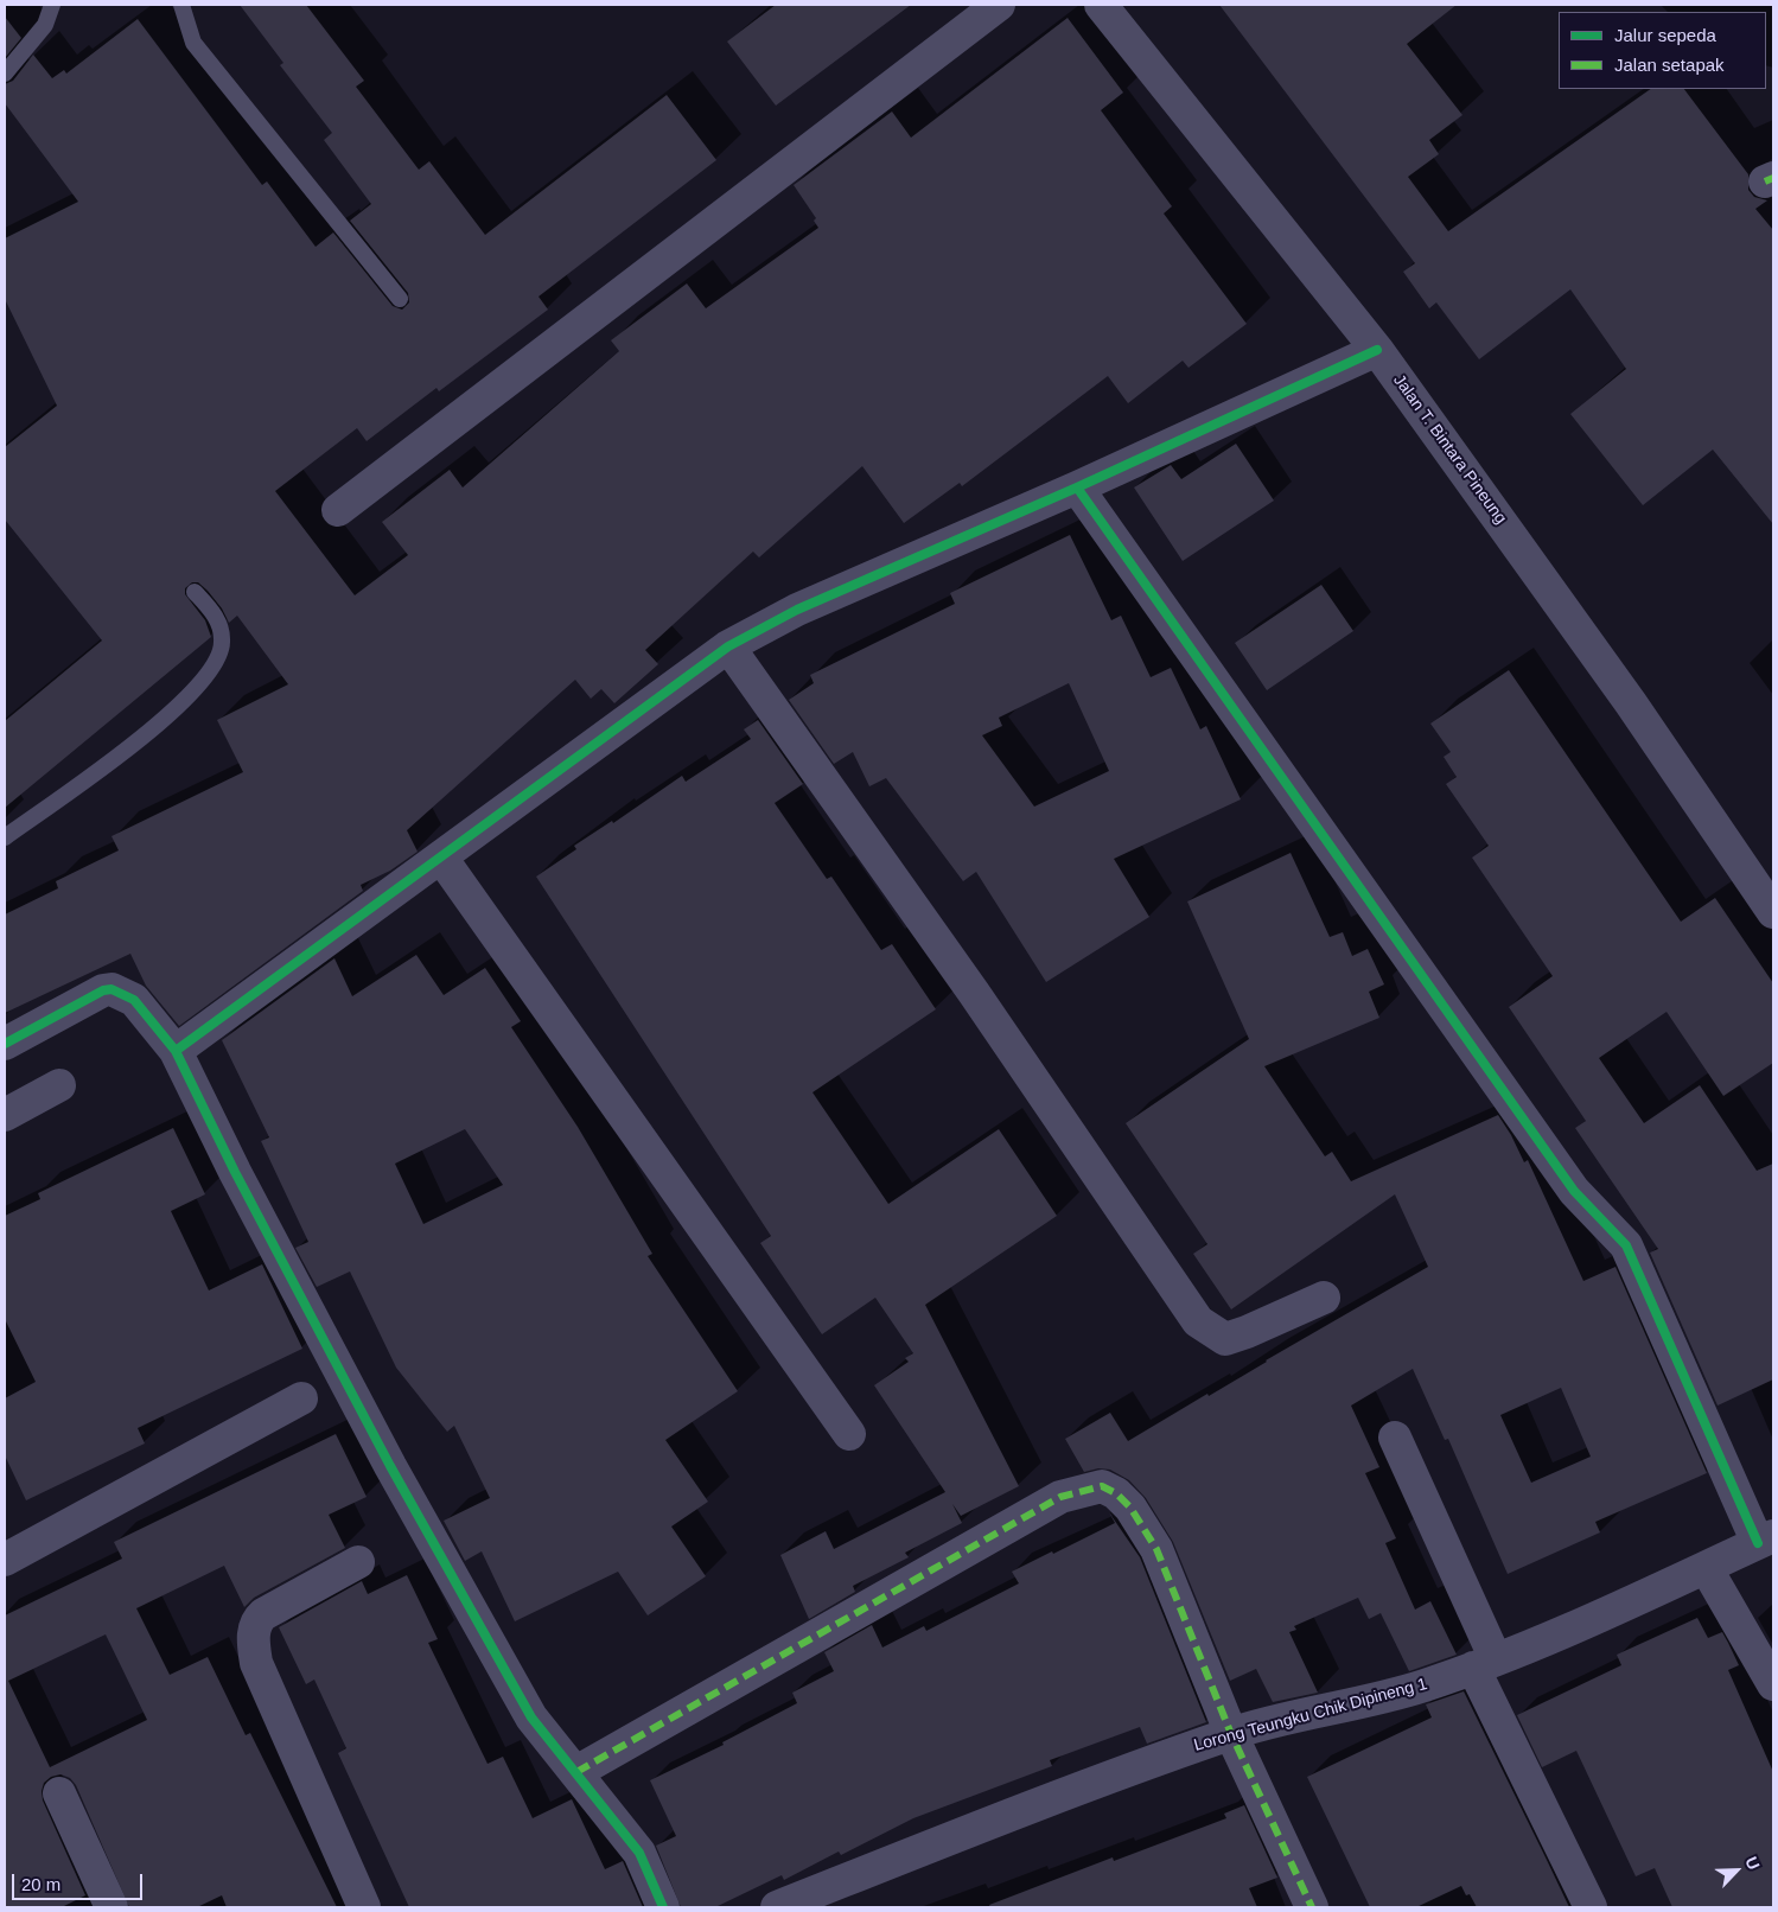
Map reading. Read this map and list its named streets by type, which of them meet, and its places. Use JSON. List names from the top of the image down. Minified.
{"streets":{"street":["Jalan T. Bintara Pineung","Lorong Teungku Chik Dipineng 1"]},"legend":["Jalur sepeda","Jalan setapak"],"scale_bar":"20 m","north":"top right"}
